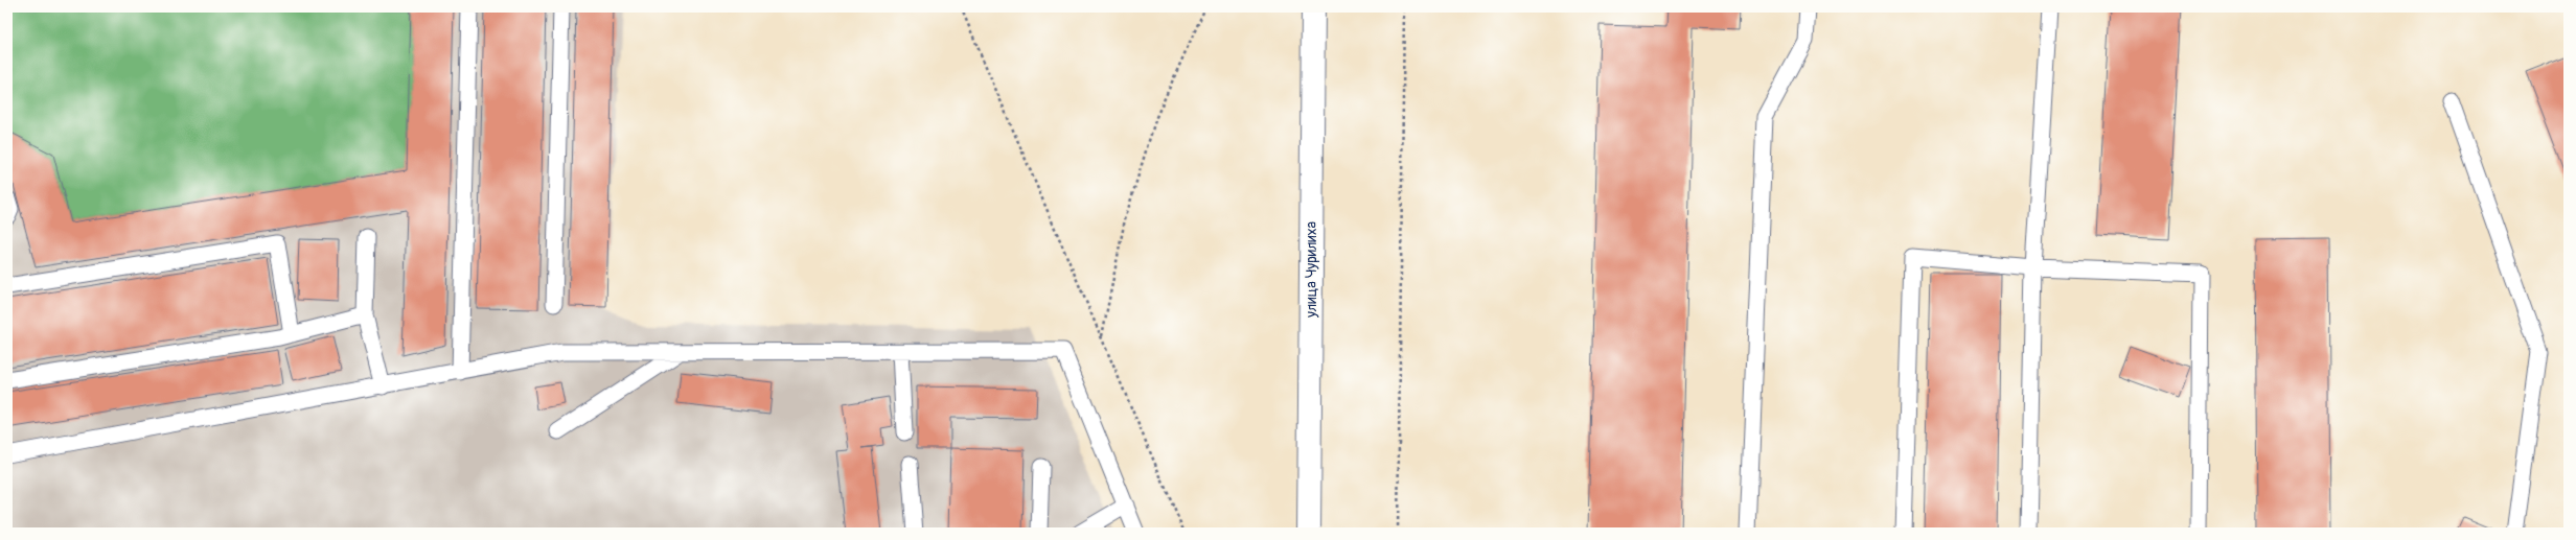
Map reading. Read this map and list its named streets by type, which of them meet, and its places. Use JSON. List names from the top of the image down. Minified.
{"streets":{"street":["улица Чурилиха"]}}
